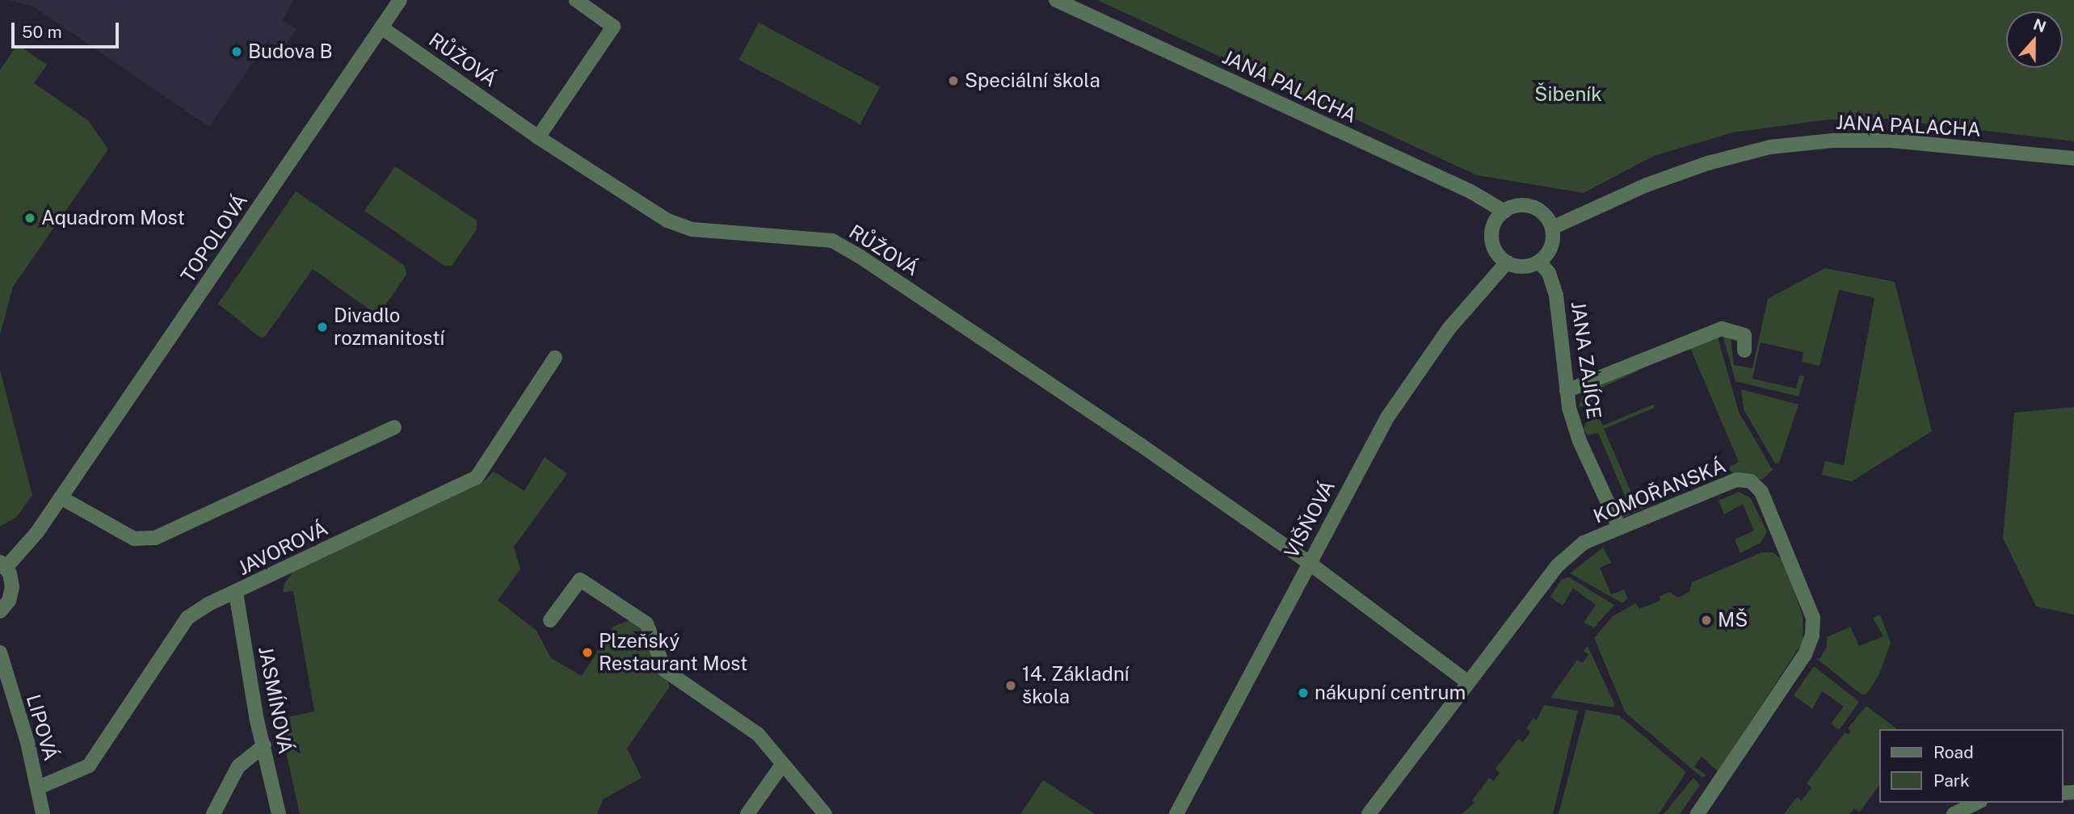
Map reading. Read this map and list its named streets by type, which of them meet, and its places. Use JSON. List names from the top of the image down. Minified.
{"streets":{"street":["RŮŽOVÁ","JANA PALACHA","TOPOLOVÁ","JANA ZAJÍCE","KOMOŘANSKÁ","VIŠŇOVÁ","JAVOROVÁ","JASMÍNOVÁ","LIPOVÁ"]},"crossings":[["RŮŽOVÁ","TOPOLOVÁ"],["RŮŽOVÁ","KOMOŘANSKÁ"],["RŮŽOVÁ","VIŠŇOVÁ"],["JANA PALACHA","JANA ZAJÍCE"],["JANA PALACHA","VIŠŇOVÁ"],["JANA ZAJÍCE","KOMOŘANSKÁ"],["JANA ZAJÍCE","VIŠŇOVÁ"],["JAVOROVÁ","JASMÍNOVÁ"],["JAVOROVÁ","LIPOVÁ"]],"parks":["Šibeník"],"places":["Budova B","Speciální škola","Aquadrom Most","Divadlo rozmanitostí","MŠ","Plzeňský Restaurant Most","14. Základní škola","nákupní centrum"],"legend":["Road","Park"],"scale_bar":"50 m","north":"top"}
